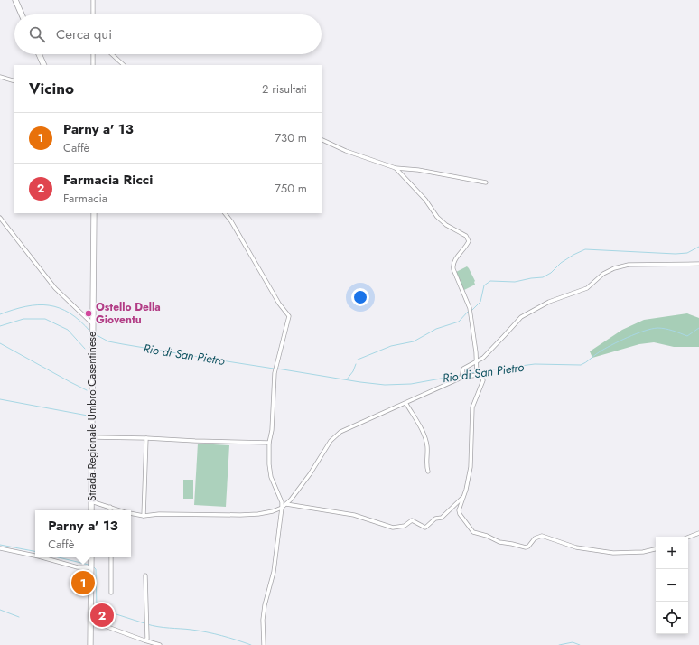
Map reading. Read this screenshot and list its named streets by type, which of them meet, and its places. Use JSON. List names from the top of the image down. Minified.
{"streets":{"main road":["Strada Regionale Umbro Casentinese"]},"water":["Rio di San Pietro"],"places":["Ostello Della Gioventu"],"page":{"search":"Cerca qui","heading":["Vicino","2 risultati"],"list":[{"mark":"1","name":"Parny a' 13","note":"Caffè","value":"730 m"},{"mark":"2","name":"Farmacia Ricci","note":"Farmacia","value":"750 m"}],"popup":["Parny a' 13","Caffè"],"map_buttons":["+","−"],"pins":["1","2"]}}
